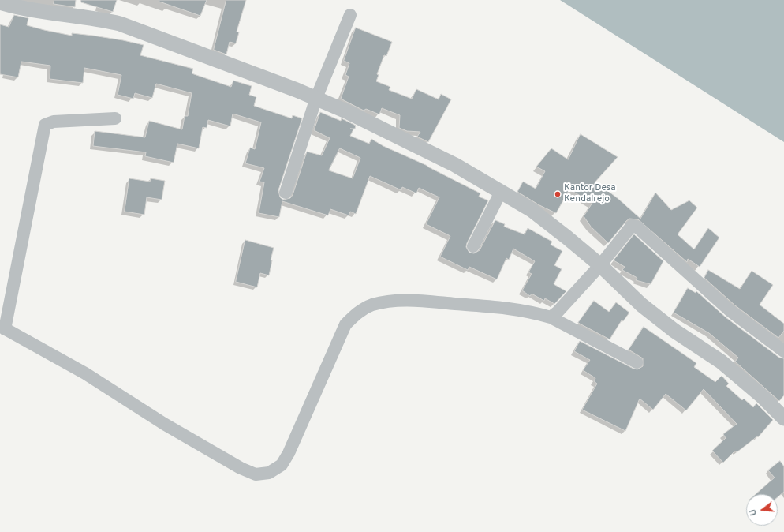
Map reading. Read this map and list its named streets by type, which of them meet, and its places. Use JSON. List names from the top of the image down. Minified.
{"places":["Kantor Desa Kendalrejo"],"north":"left"}
